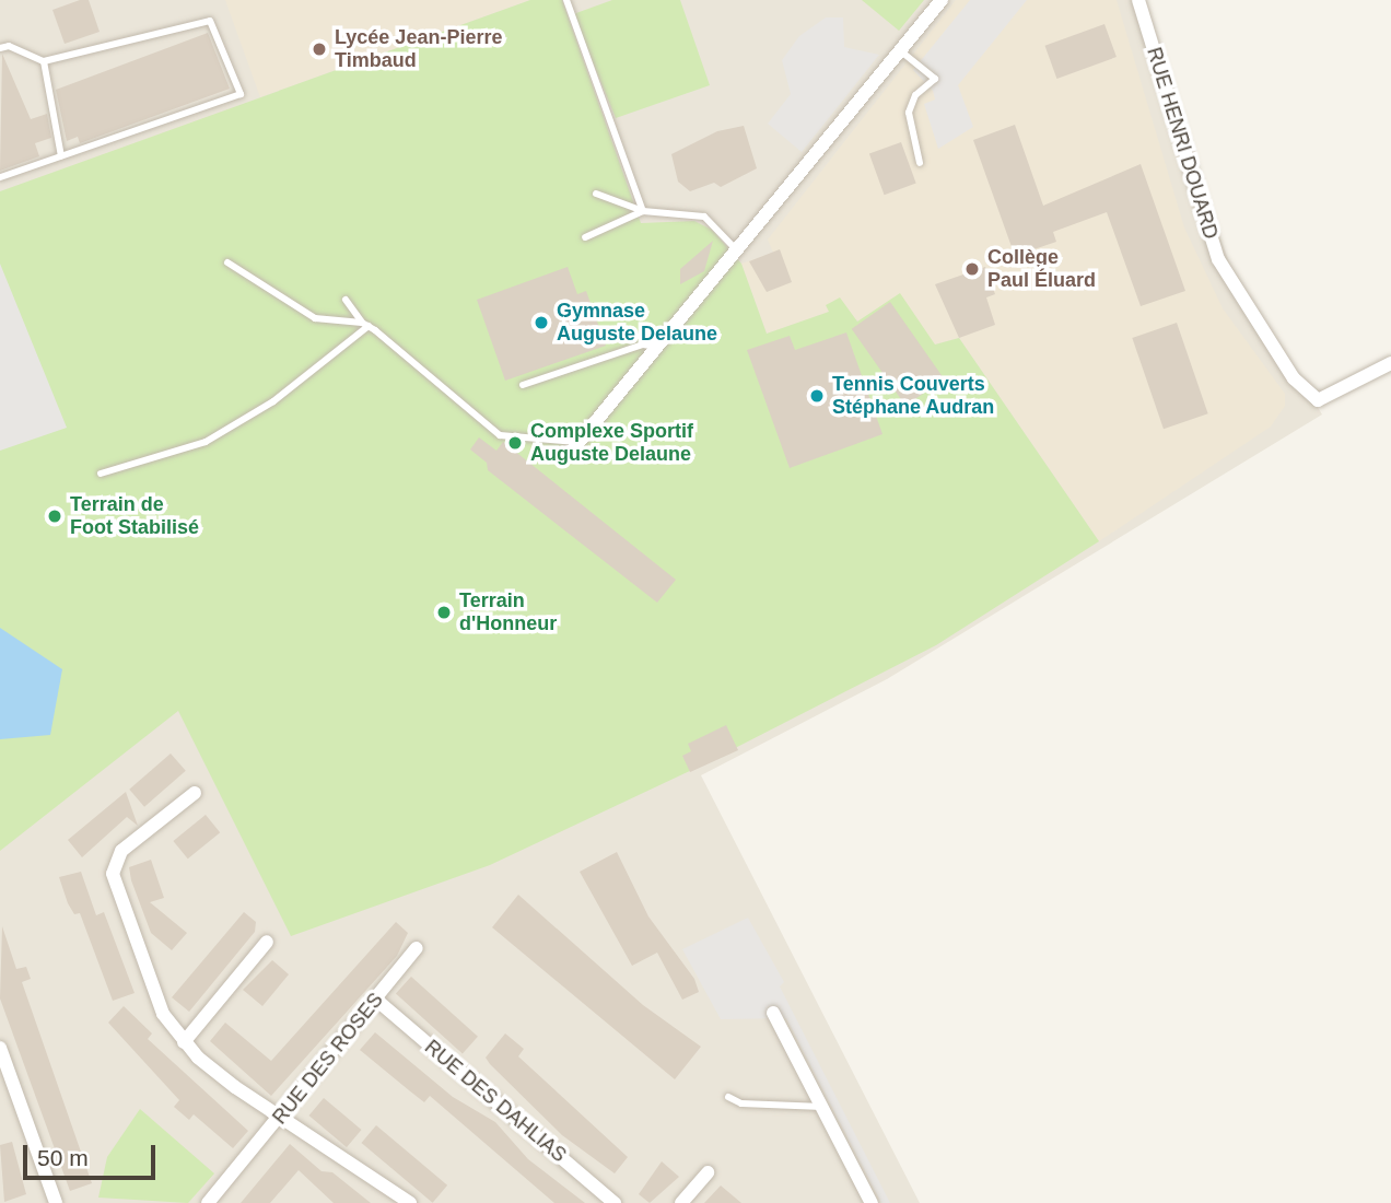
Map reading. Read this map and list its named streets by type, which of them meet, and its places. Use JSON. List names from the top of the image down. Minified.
{"streets":{"street":["RUE HENRI DOUARD","RUE DES ROSES","RUE DES DAHLIAS"]},"crossings":[["RUE DES ROSES","RUE DES DAHLIAS"]],"places":["Lycée Jean-Pierre Timbaud","Collège Paul Éluard","Gymnase Auguste Delaune","Tennis Couverts Stéphane Audran","Complexe Sportif Auguste Delaune","Terrain de Foot Stabilisé","Terrain d'Honneur"],"scale_bar":"50 m"}
